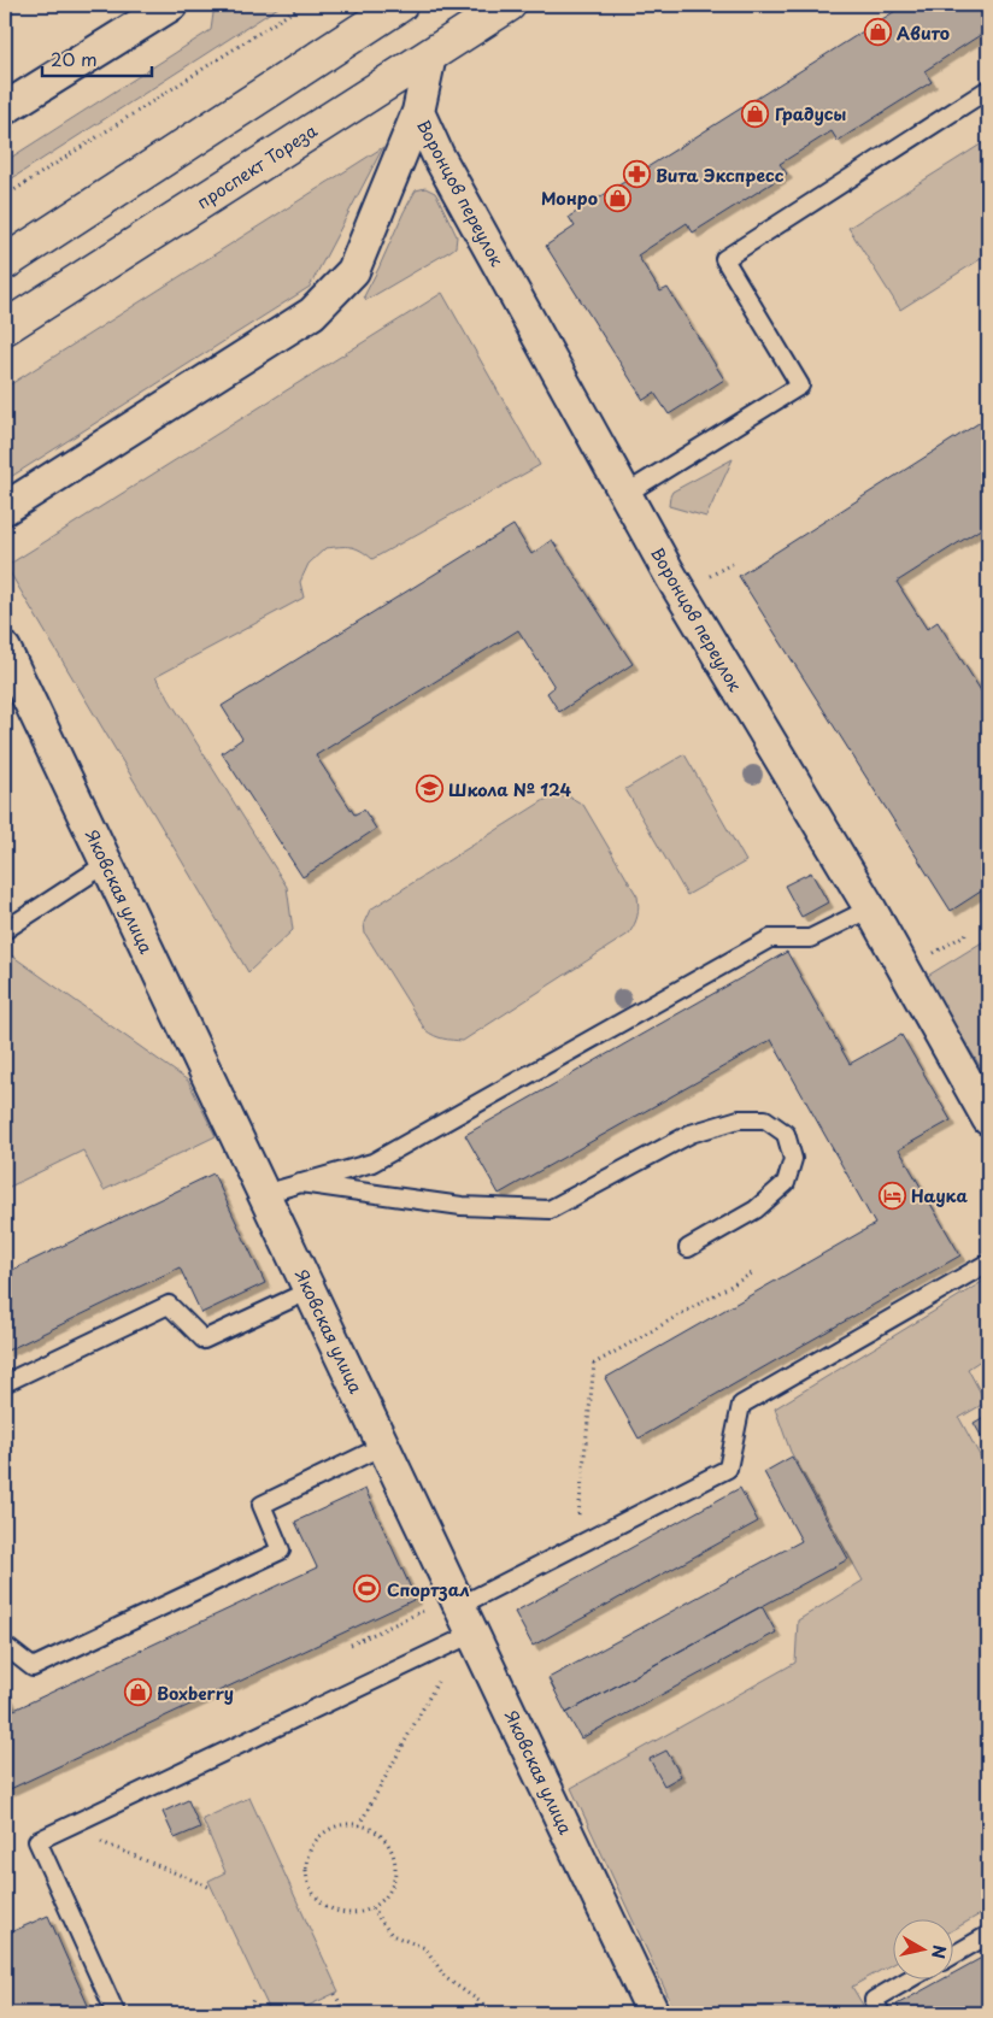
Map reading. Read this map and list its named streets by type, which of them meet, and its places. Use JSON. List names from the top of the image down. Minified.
{"streets":{"main road":["проспект Тореза"],"street":["Воронцов переулок","Яковская улица"]},"places":{"shop":["Авито","Градусы","Монро","Boxberry"],"pharmacy":["Вита Экспресс"],"school or university":["Школа № 124"],"hotel":["Наука"],"sports":["Спортзал"]},"scale_bar":"20 m","north":"right"}
